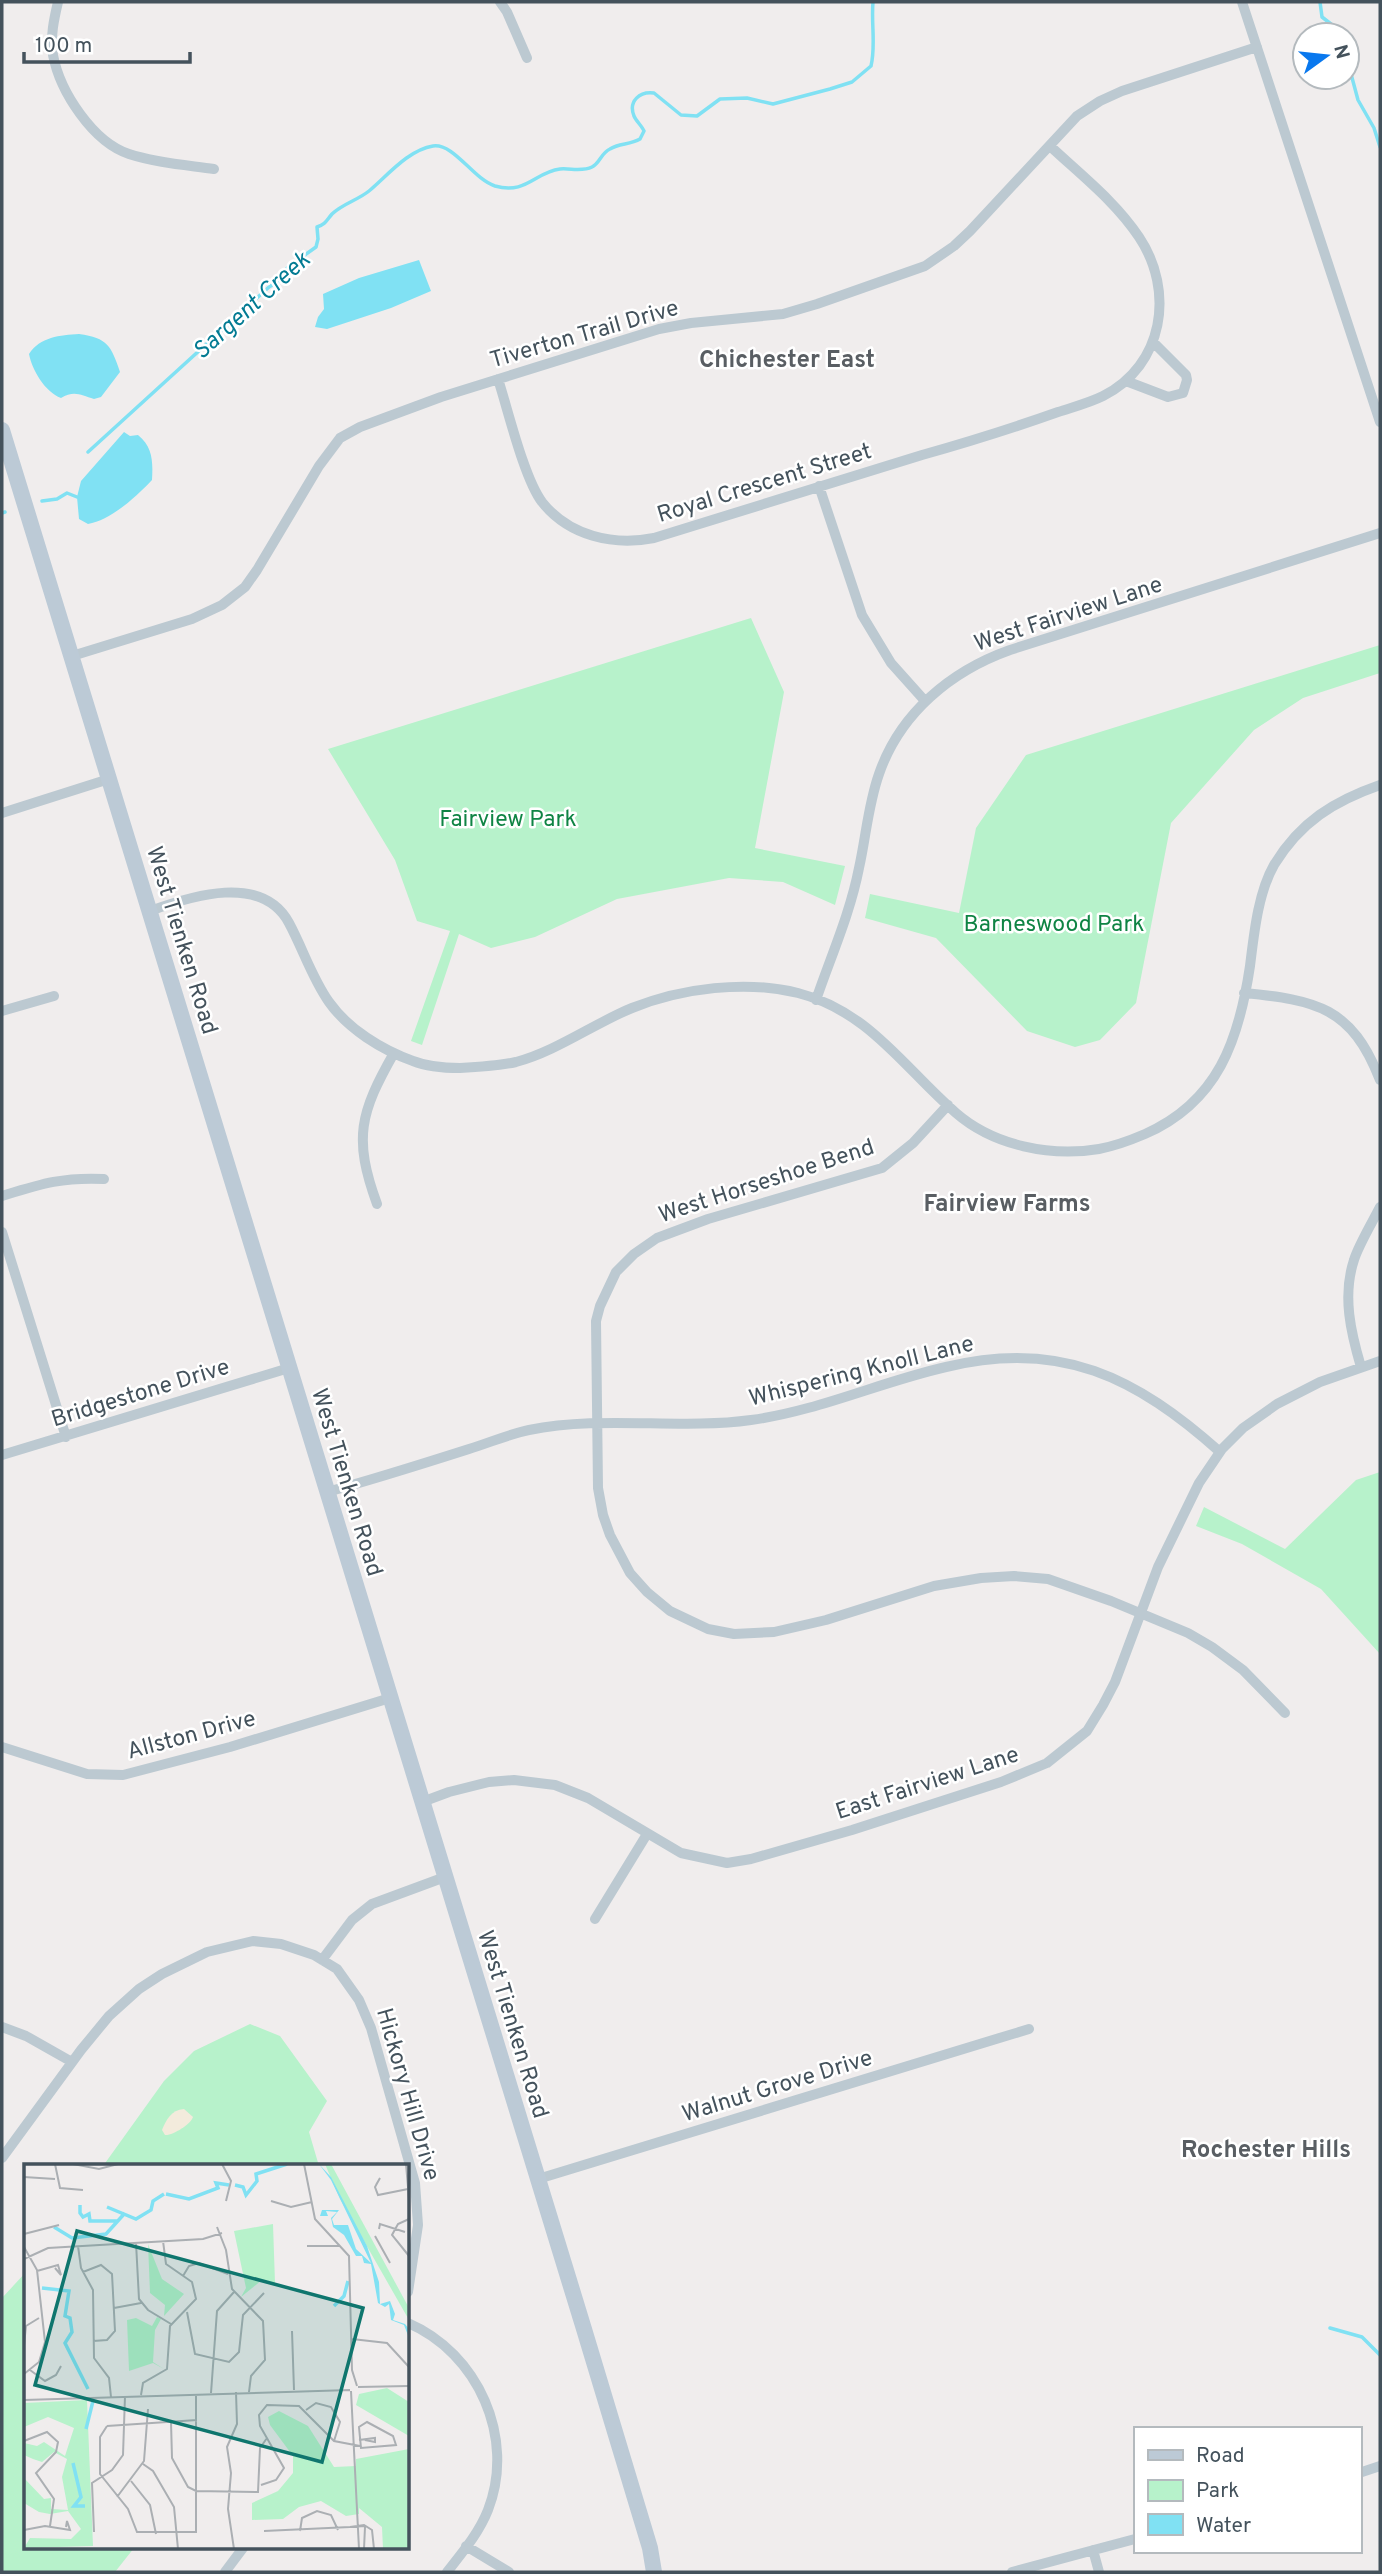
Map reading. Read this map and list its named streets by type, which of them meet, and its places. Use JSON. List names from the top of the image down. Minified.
{"streets":{"street":["Tiverton Trail Drive","Royal Crescent Street","West Fairview Lane","West Tienken Road","West Horseshoe Bend","Whispering Knoll Lane","Bridgestone Drive","Allston Drive","East Fairview Lane","Walnut Grove Drive","Hickory Hill Drive"]},"crossings":[["Tiverton Trail Drive","Royal Crescent Street"],["Tiverton Trail Drive","West Tienken Road"],["West Tienken Road","Whispering Knoll Lane"],["West Tienken Road","Bridgestone Drive"],["West Tienken Road","Allston Drive"],["West Tienken Road","East Fairview Lane"],["West Tienken Road","Walnut Grove Drive"],["West Horseshoe Bend","Whispering Knoll Lane"],["West Horseshoe Bend","East Fairview Lane"],["Whispering Knoll Lane","East Fairview Lane"]],"districts":["Chichester East","Fairview Farms","Rochester Hills"],"water":["Sargent Creek"],"parks":["Fairview Park","Barneswood Park"],"legend":["Road","Park","Water"],"scale_bar":"100 m","north":"right"}
